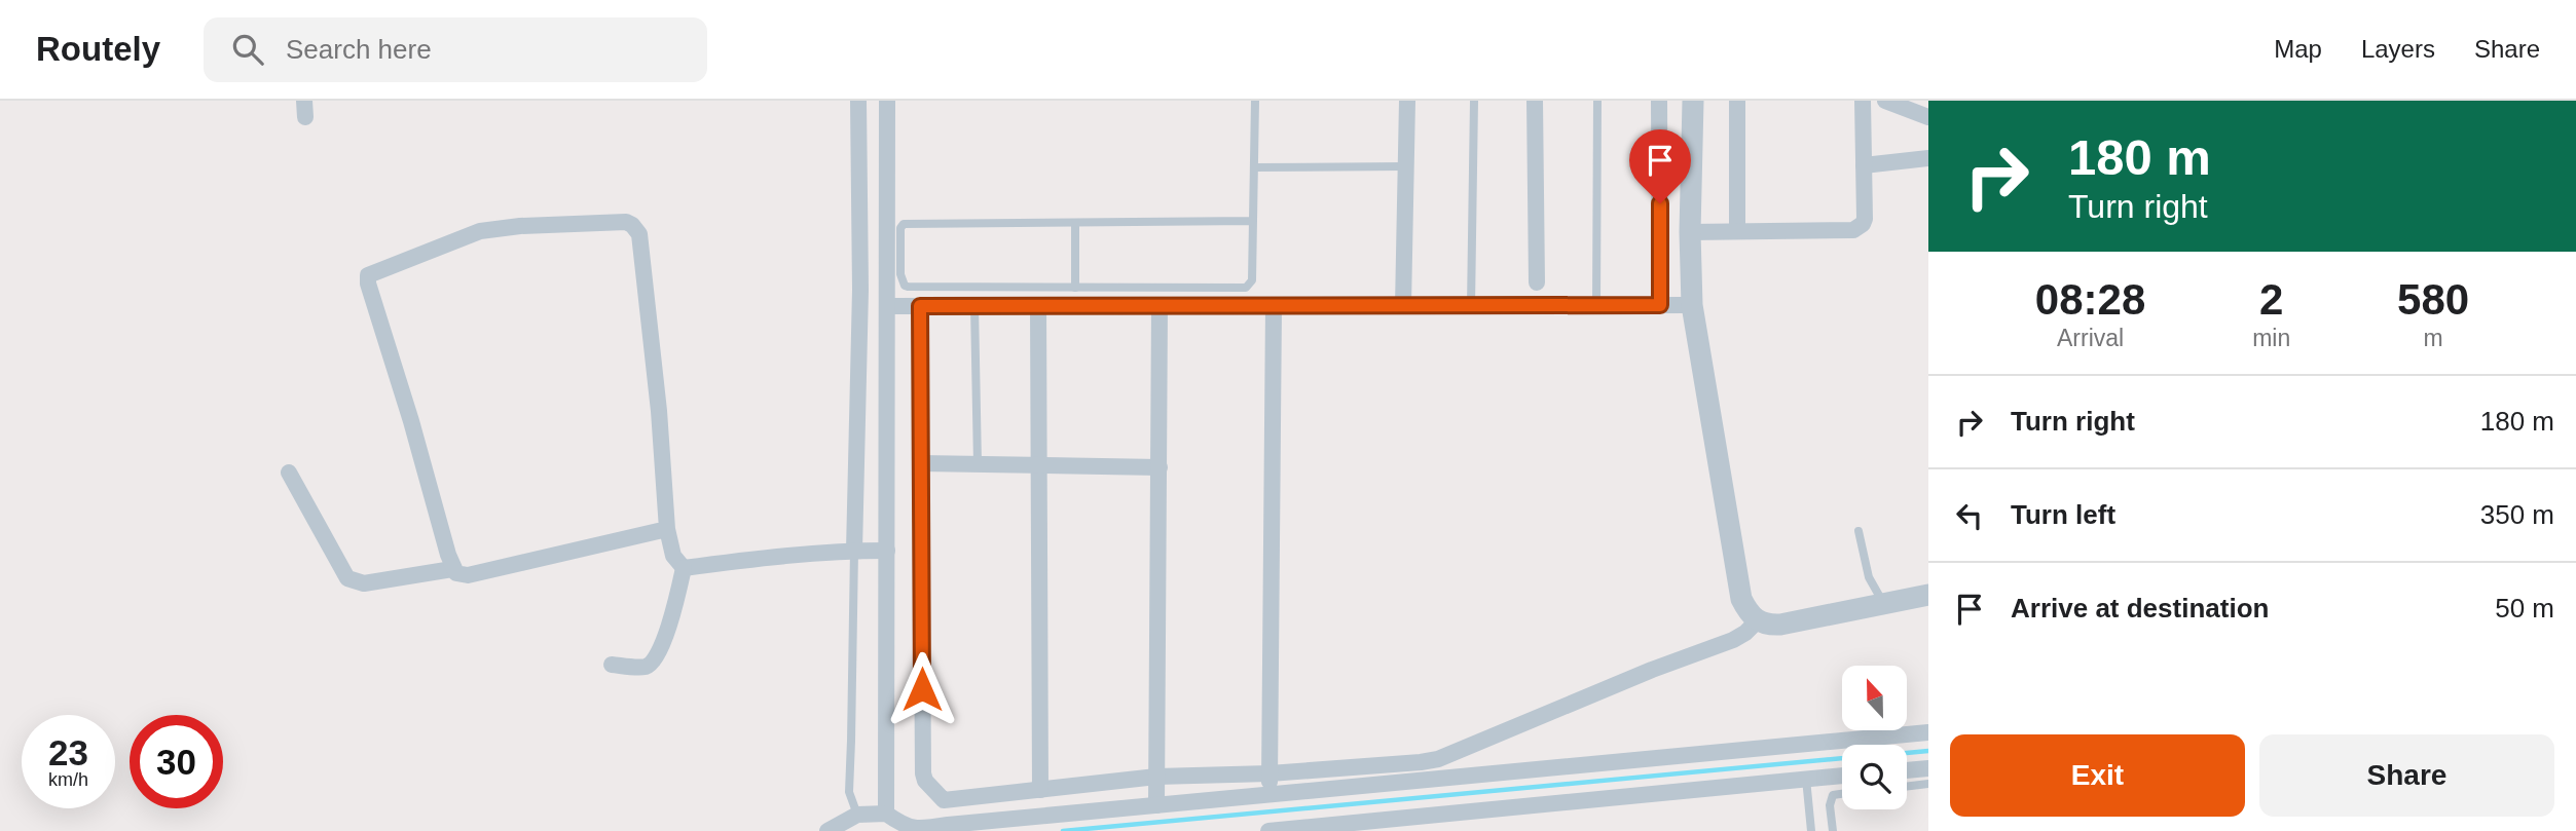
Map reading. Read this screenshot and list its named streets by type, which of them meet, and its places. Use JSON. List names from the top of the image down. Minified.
{"north":"top","page":{"header":"Routely","search":"Search here","nav":["Map","Layers","Share"],"turn":["180 m","Turn right"],"eta":["08:28","Arrival","2","min","580","m"],"list":[{"name":"Turn right","value":"180 m"},{"name":"Turn left","value":"350 m"},{"name":"Arrive at destination","value":"50 m"}],"speed":"23 km/h","limit":"30","buttons":["Exit","Share"]}}
